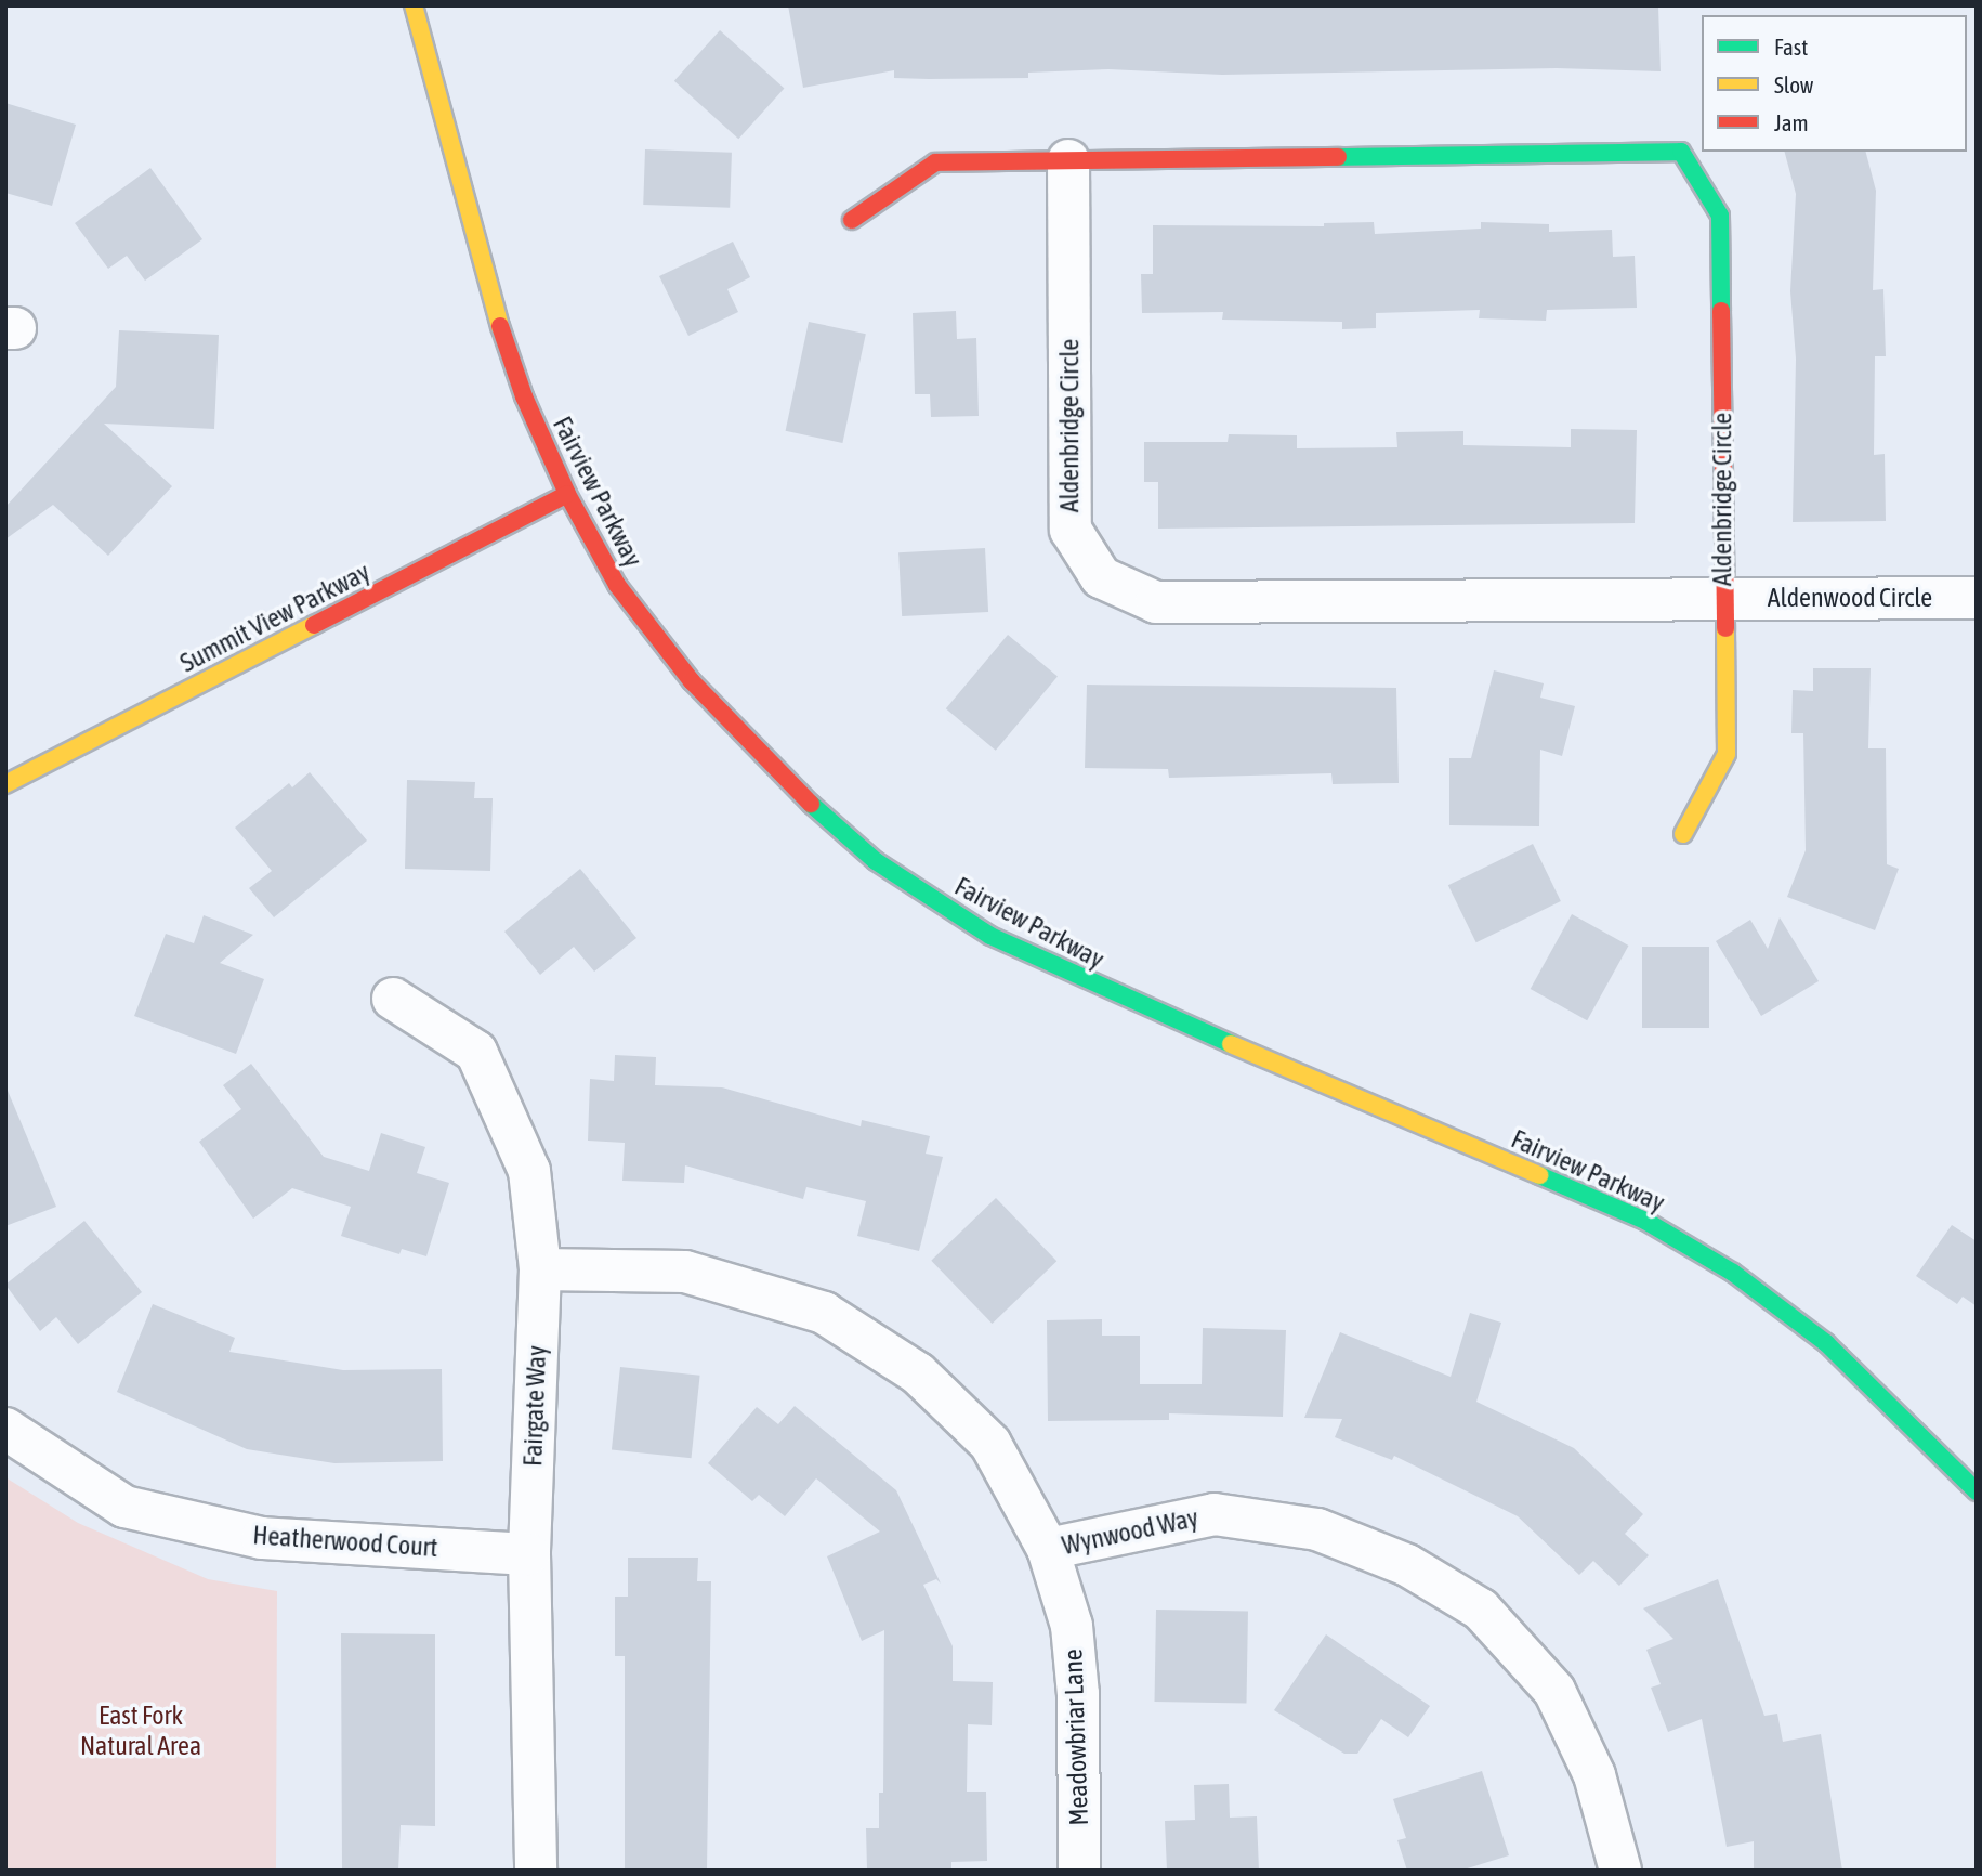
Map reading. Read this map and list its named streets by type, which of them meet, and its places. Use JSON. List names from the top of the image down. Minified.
{"streets":{"main road":["Aldenbridge Circle","Fairview Parkway","Summit View Parkway"],"street":["Aldenwood Circle","Fairgate Way","Wynwood Way","Heatherwood Court","Meadowbriar Lane"]},"crossings":[["Aldenbridge Circle","Aldenwood Circle"],["Fairview Parkway","Summit View Parkway"],["Fairgate Way","Heatherwood Court"],["Fairgate Way","Meadowbriar Lane"],["Wynwood Way","Meadowbriar Lane"]],"parks":["East Fork Natural Area"],"legend":["Fast","Slow","Jam"]}
